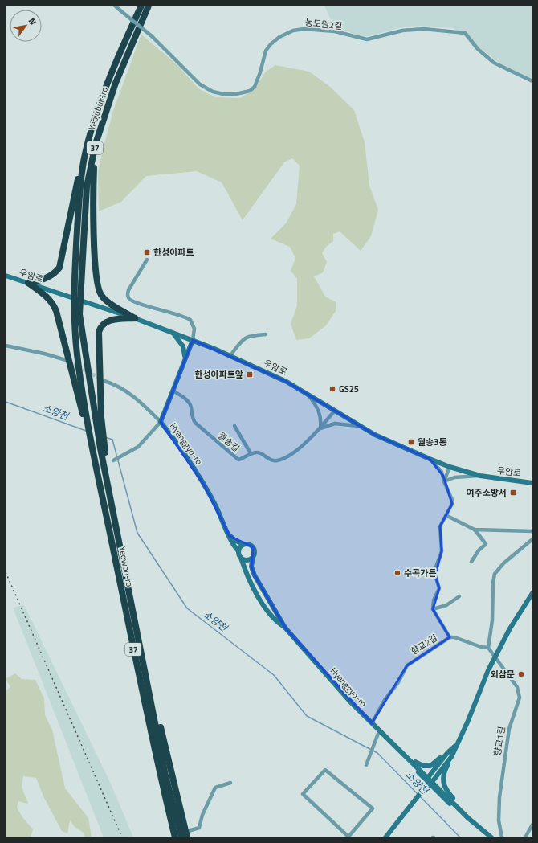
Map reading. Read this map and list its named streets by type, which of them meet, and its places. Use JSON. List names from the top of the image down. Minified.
{"streets":{"highway":["Yeojubuk-ro","37","Yeowon-ro"],"street":["농도원2길","우암로","월송길","Hyanggyo-ro","향교2길","향교1길"]},"crossings":[["Yeojubuk-ro","37"],["Yeojubuk-ro","우암로"],["Yeojubuk-ro","Yeowon-ro"],["37","우암로"],["37","Yeowon-ro"],["우암로","월송길"],["우암로","Hyanggyo-ro"],["우암로","Yeowon-ro"],["월송길","Hyanggyo-ro"],["Hyanggyo-ro","향교2길"]],"water":["소양천"],"places":{"transit":["한성아파트","한성아파트앞","월송3통","여주소방서"],"other":["GS25","수곡가든","외삼문"]},"north":"top right"}
